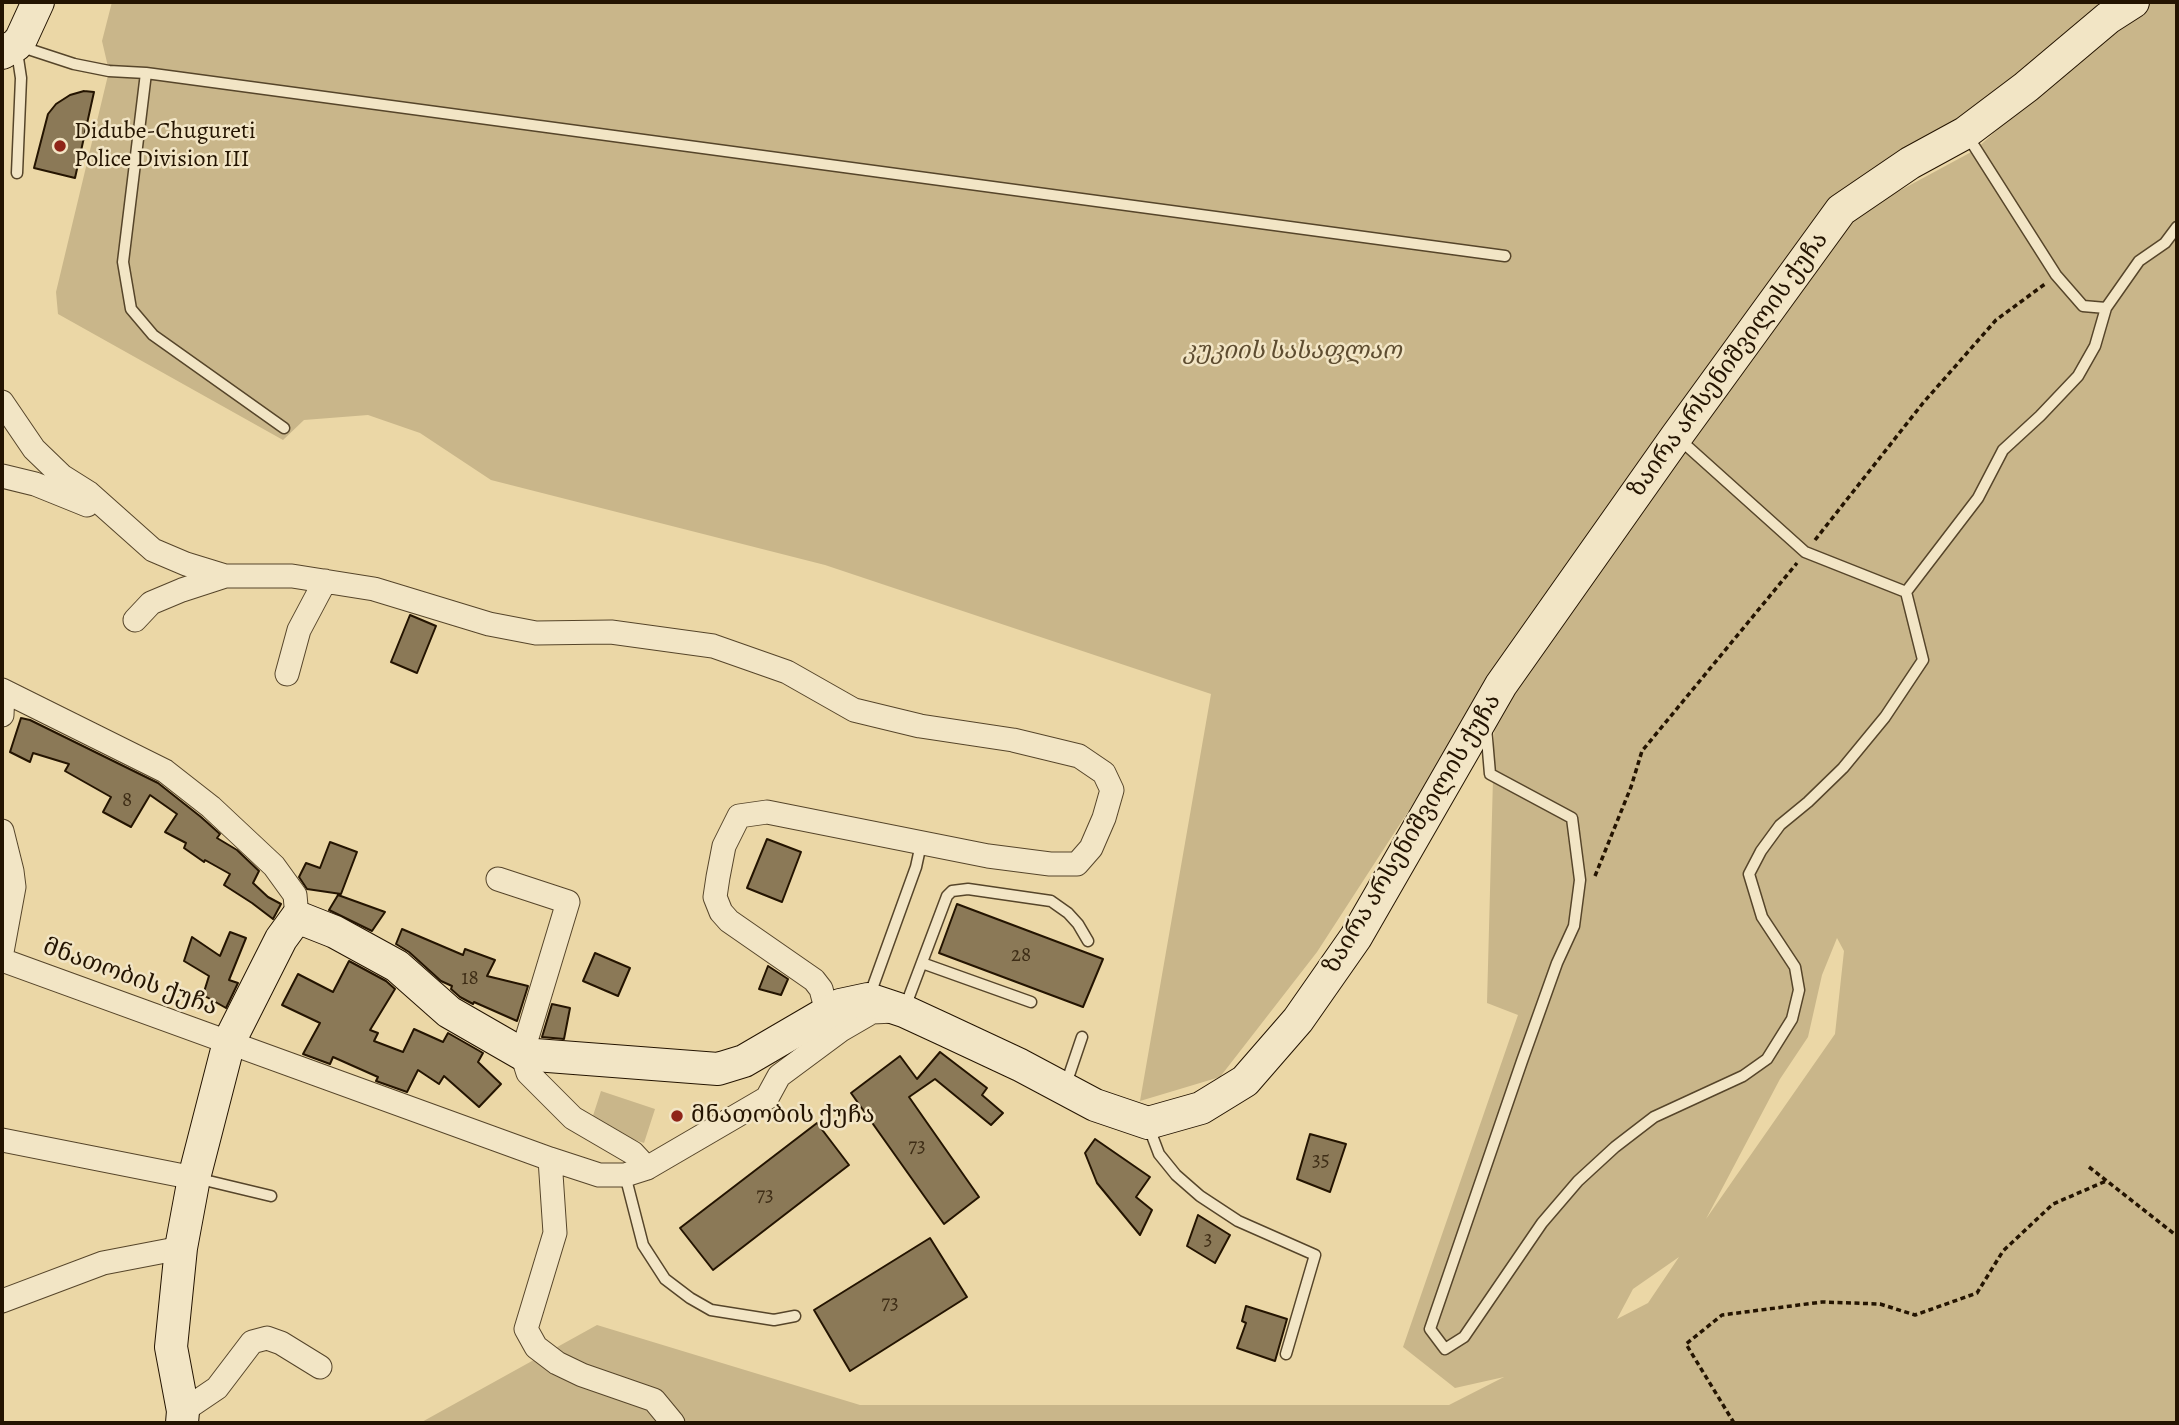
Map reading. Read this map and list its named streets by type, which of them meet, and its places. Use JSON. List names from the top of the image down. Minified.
{"streets":{"street":["ზაირა არსენიშვილის ქუჩა","მნათობის ქუჩა"]},"parks":["კუკიის სასაფლაო"],"places":["Didube-Chugureti Police Division III","მნათობის ქუჩა"],"house_numbers":["8","28","18","73","35","73","3","73"]}
